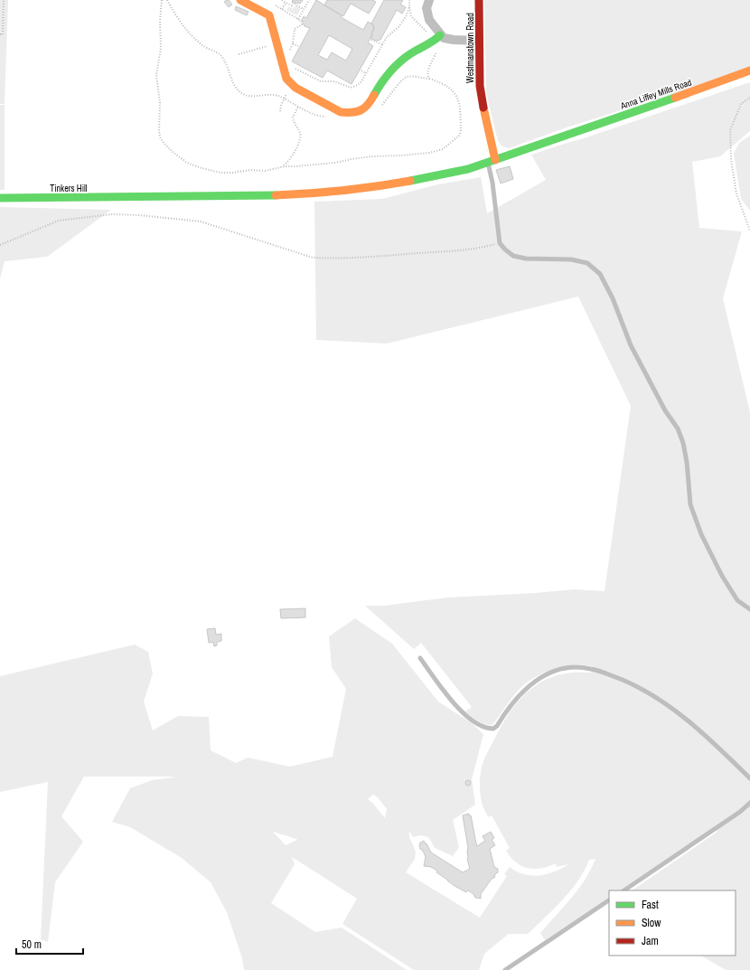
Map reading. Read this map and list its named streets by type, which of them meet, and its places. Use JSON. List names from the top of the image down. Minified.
{"streets":{"main road":["Westmanstown Road","Anna Liffey Mills Road","Tinkers Hill"]},"crossings":[["Westmanstown Road","Anna Liffey Mills Road"],["Westmanstown Road","Tinkers Hill"],["Anna Liffey Mills Road","Tinkers Hill"]],"legend":["Fast","Slow","Jam"],"scale_bar":"50 m"}
